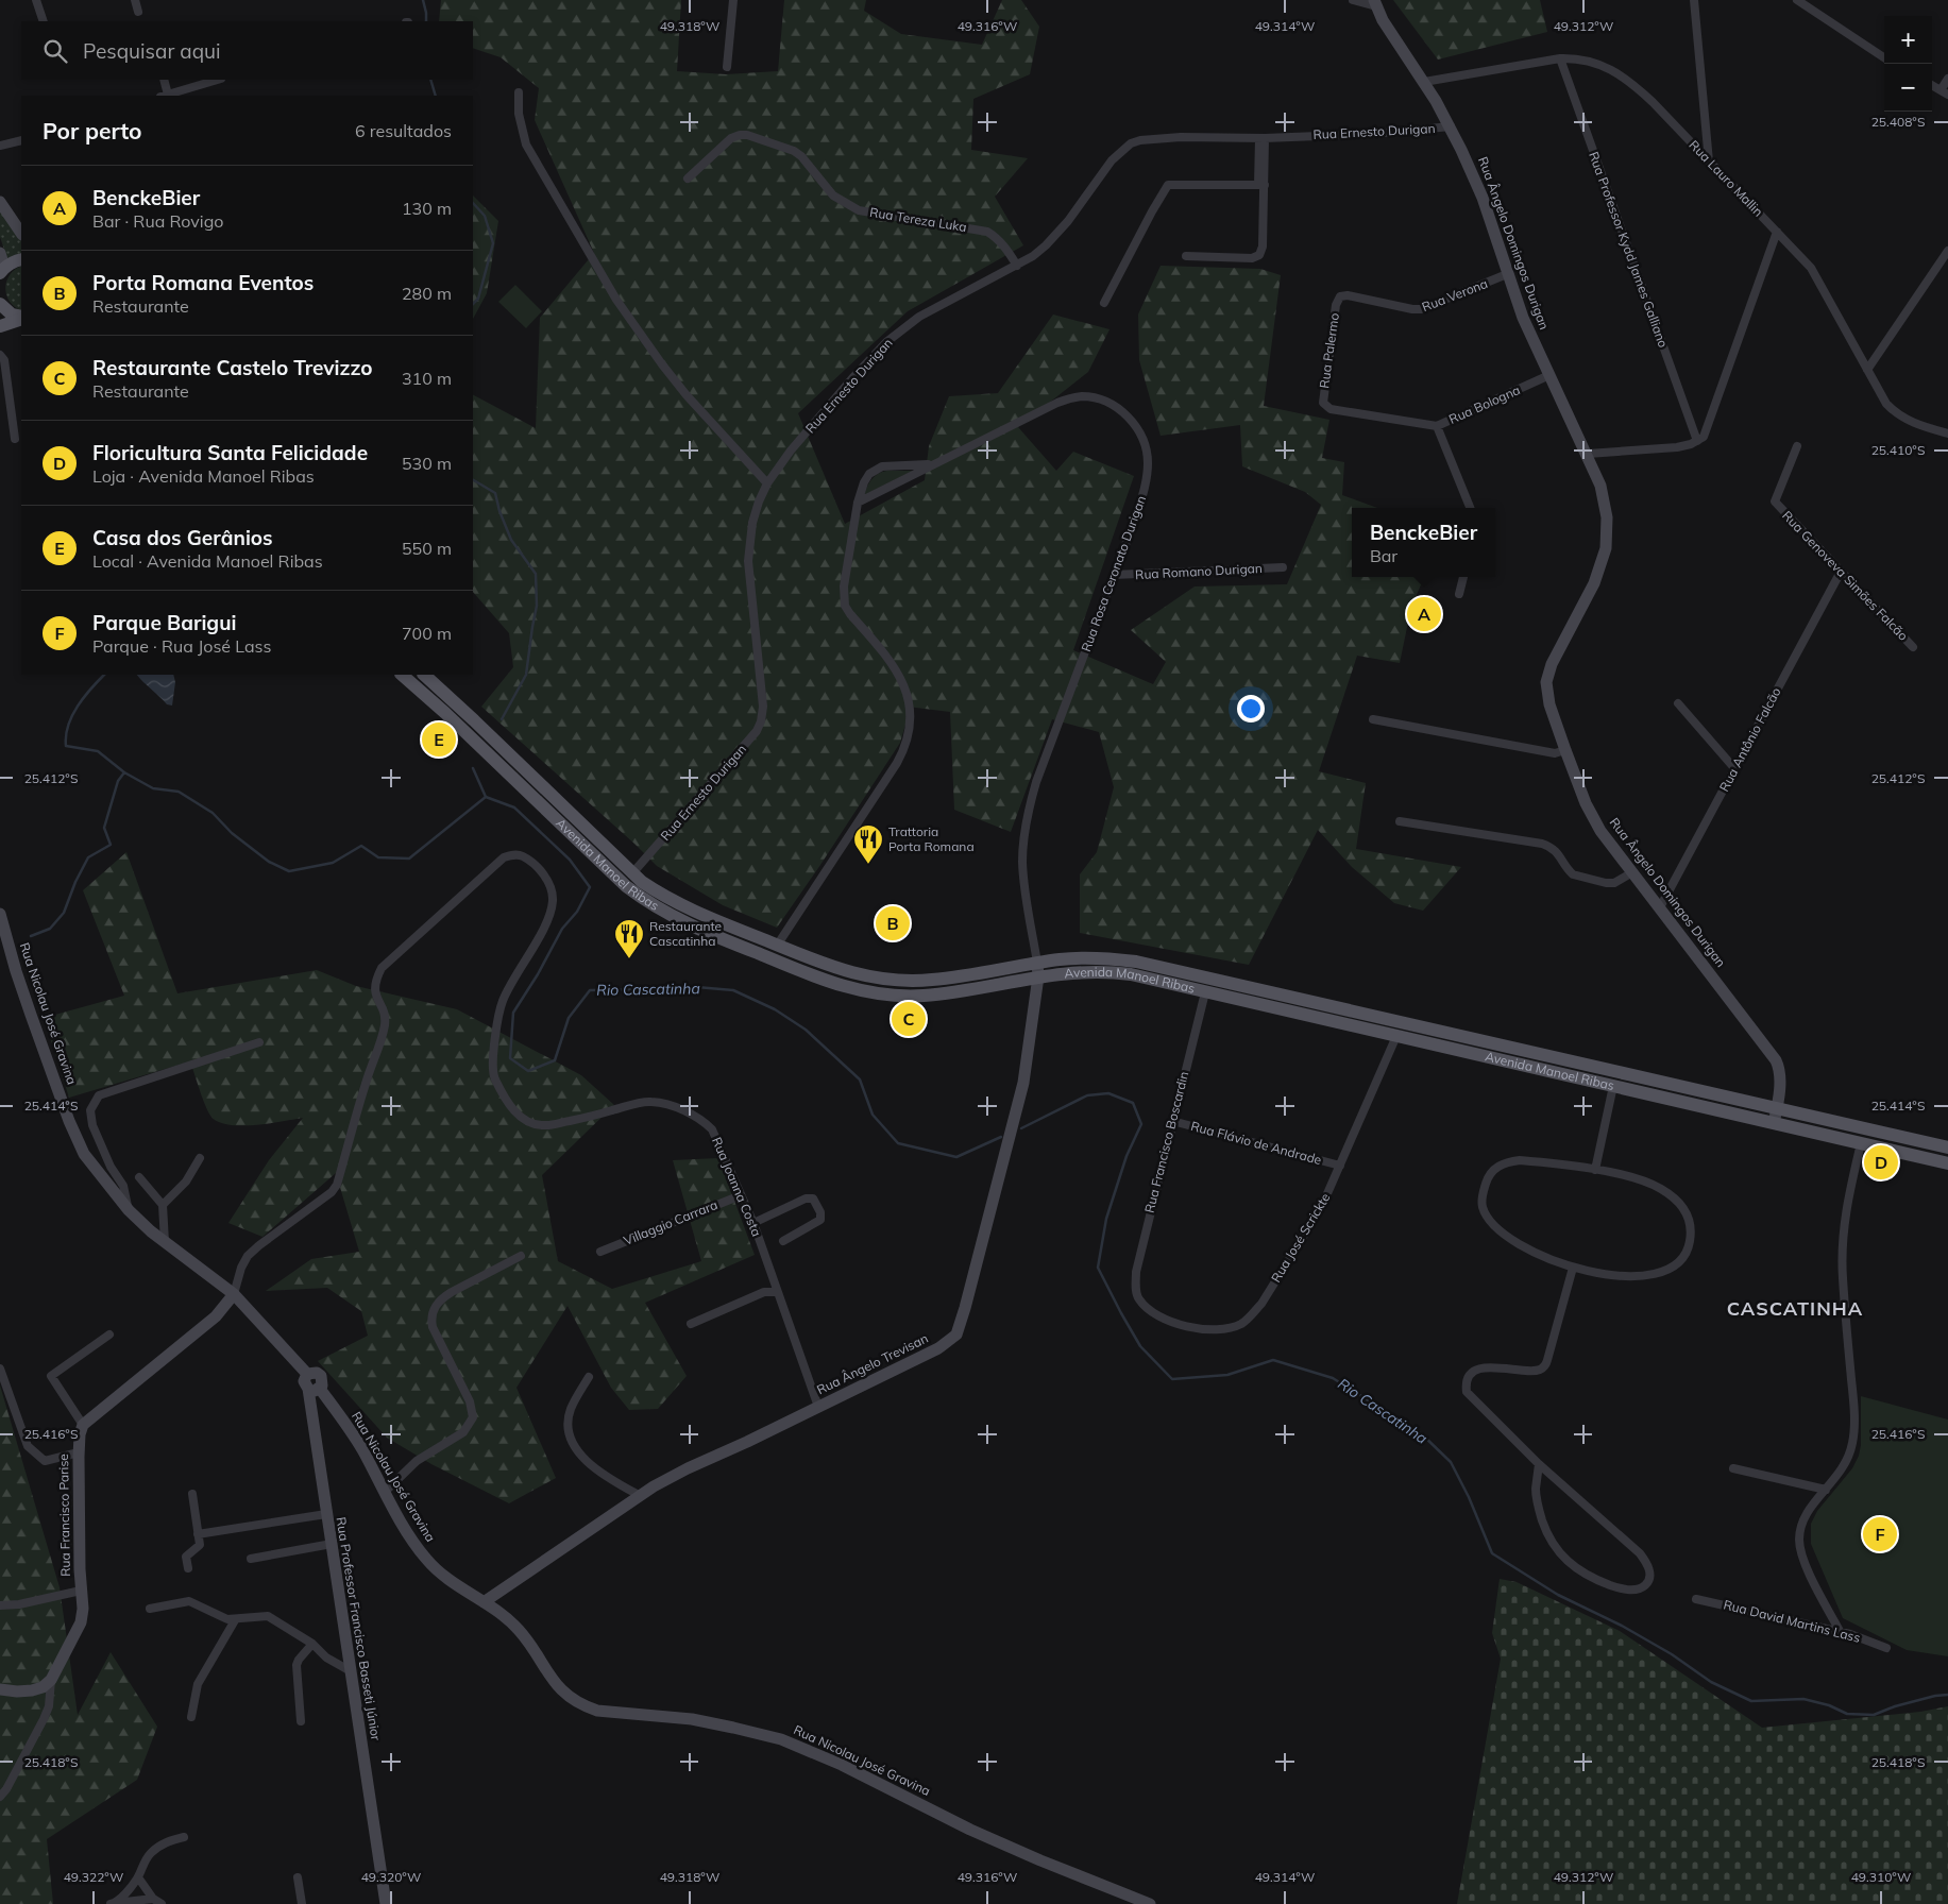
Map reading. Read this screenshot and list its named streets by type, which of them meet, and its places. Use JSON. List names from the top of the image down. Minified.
{"streets":{"main road":["Avenida Manoel Ribas"],"street":["Rua Ernesto Durigan","Rua Lauro Mallin","Rua Tereza Luka","Rua Ângelo Domingos Durigan","Rua Professor Kydd James Galliano","Rua Verona","Rua Palermo","Rua Bologna","Rua Romano Durigan","Rua Rosa Ceronato Durigan","Rua Genoveva Simões Falcão","Rua Antônio Falcão","Rua Nicolau José Gravina","Rua Francisco Boscardin","Rua Flávio de Andrade","Rua Joanna Costa","Villaggio Carrara","Rua José Scrickte","Rua Ângelo Trevisan","Rua Francisco Parise","Rua David Martins Lass","Rua Professor Francisco Basseti Júnior"]},"crossings":[["Rua Ernesto Durigan","Rua Tereza Luka"],["Rua Ernesto Durigan","Rua Ângelo Domingos Durigan"],["Rua Ernesto Durigan","Avenida Manoel Ribas"],["Rua Lauro Mallin","Rua Ângelo Domingos Durigan"],["Rua Lauro Mallin","Rua Professor Kydd James Galliano"],["Rua Ângelo Domingos Durigan","Rua Verona"],["Rua Ângelo Domingos Durigan","Rua Bologna"],["Rua Ângelo Domingos Durigan","Rua Antônio Falcão"],["Rua Ângelo Domingos Durigan","Avenida Manoel Ribas"],["Rua Verona","Rua Palermo"],["Rua Palermo","Rua Bologna"],["Rua Romano Durigan","Rua Rosa Ceronato Durigan"],["Rua Rosa Ceronato Durigan","Avenida Manoel Ribas"],["Rua Rosa Ceronato Durigan","Rua Ângelo Trevisan"],["Rua Genoveva Simões Falcão","Rua Antônio Falcão"],["Avenida Manoel Ribas","Rua Francisco Boscardin"],["Avenida Manoel Ribas","Rua José Scrickte"],["Avenida Manoel Ribas","Rua Ângelo Trevisan"],["Rua Nicolau José Gravina","Rua Joanna Costa"],["Rua Nicolau José Gravina","Rua Ângelo Trevisan"],["Rua Nicolau José Gravina","Rua Professor Francisco Basseti Júnior"],["Rua Francisco Boscardin","Rua Flávio de Andrade"],["Rua Francisco Boscardin","Rua José Scrickte"],["Rua Flávio de Andrade","Rua José Scrickte"],["Rua Joanna Costa","Villaggio Carrara"],["Rua Joanna Costa","Rua Ângelo Trevisan"]],"districts":["CASCATINHA"],"water":["Rio Cascatinha"],"places":{"restaurant":["Trattoria Porta Romana","Restaurante Cascatinha"]},"page":{"map_buttons":["+","−"],"search":"Pesquisar aqui","heading":["Por perto","6 resultados"],"list":[{"mark":"A","name":"BenckeBier","note":"Bar · Rua Rovigo","value":"130 m"},{"mark":"B","name":"Porta Romana Eventos","note":"Restaurante","value":"280 m"},{"mark":"C","name":"Restaurante Castelo Trevizzo","note":"Restaurante","value":"310 m"},{"mark":"D","name":"Floricultura Santa Felicidade","note":"Loja · Avenida Manoel Ribas","value":"530 m"},{"mark":"E","name":"Casa dos Gerânios","note":"Local · Avenida Manoel Ribas","value":"550 m"},{"mark":"F","name":"Parque Barigui","note":"Parque · Rua José Lass","value":"700 m"}],"popup":["BenckeBier","Bar"],"pins":["A","E","B","C","D","F"]},"coordinates":["49.318°W","49.316°W","49.314°W","49.312°W","25.408°S","25.410°S","25.412°S","25.414°S","25.416°S","25.418°S","49.322°W","49.320°W","49.310°W"]}
